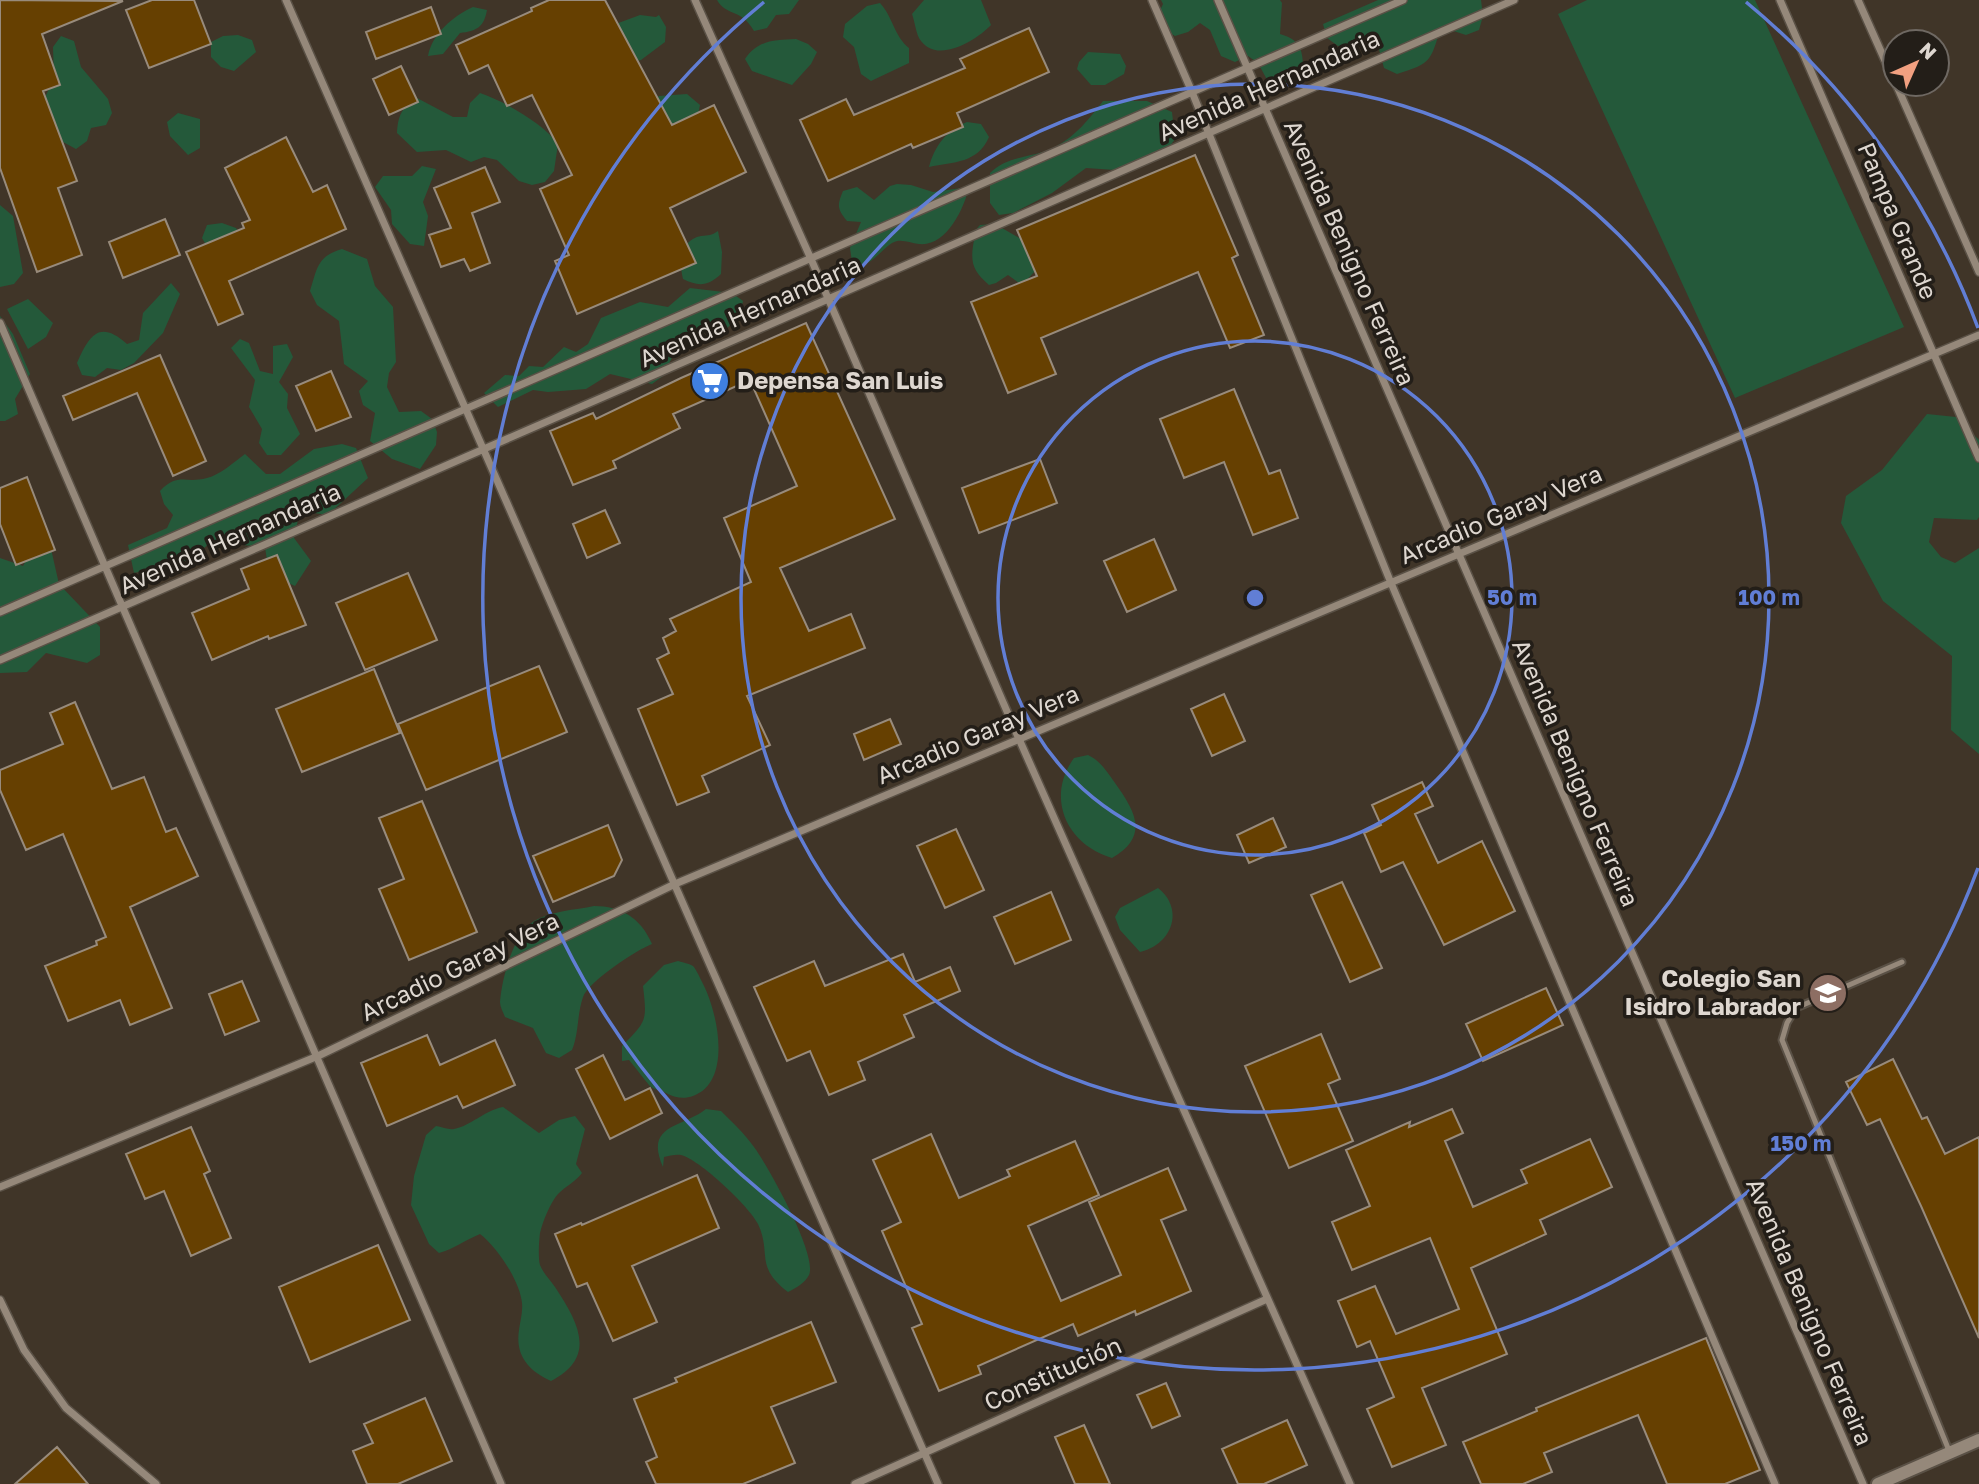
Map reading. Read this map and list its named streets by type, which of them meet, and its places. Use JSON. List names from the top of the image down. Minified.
{"streets":{"street":["Avenida Hernandaria","Pampa Grande","Avenida Benigno Ferreira","Arcadio Garay Vera","Constitución"]},"crossings":[["Avenida Hernandaria","Avenida Benigno Ferreira"],["Pampa Grande","Arcadio Garay Vera"],["Avenida Benigno Ferreira","Arcadio Garay Vera"]],"places":{"supermarket":["Depensa San Luis"],"school or university":["Colegio San Isidro Labrador"]},"north":"top right","rings":["50 m","100 m","150 m"]}
